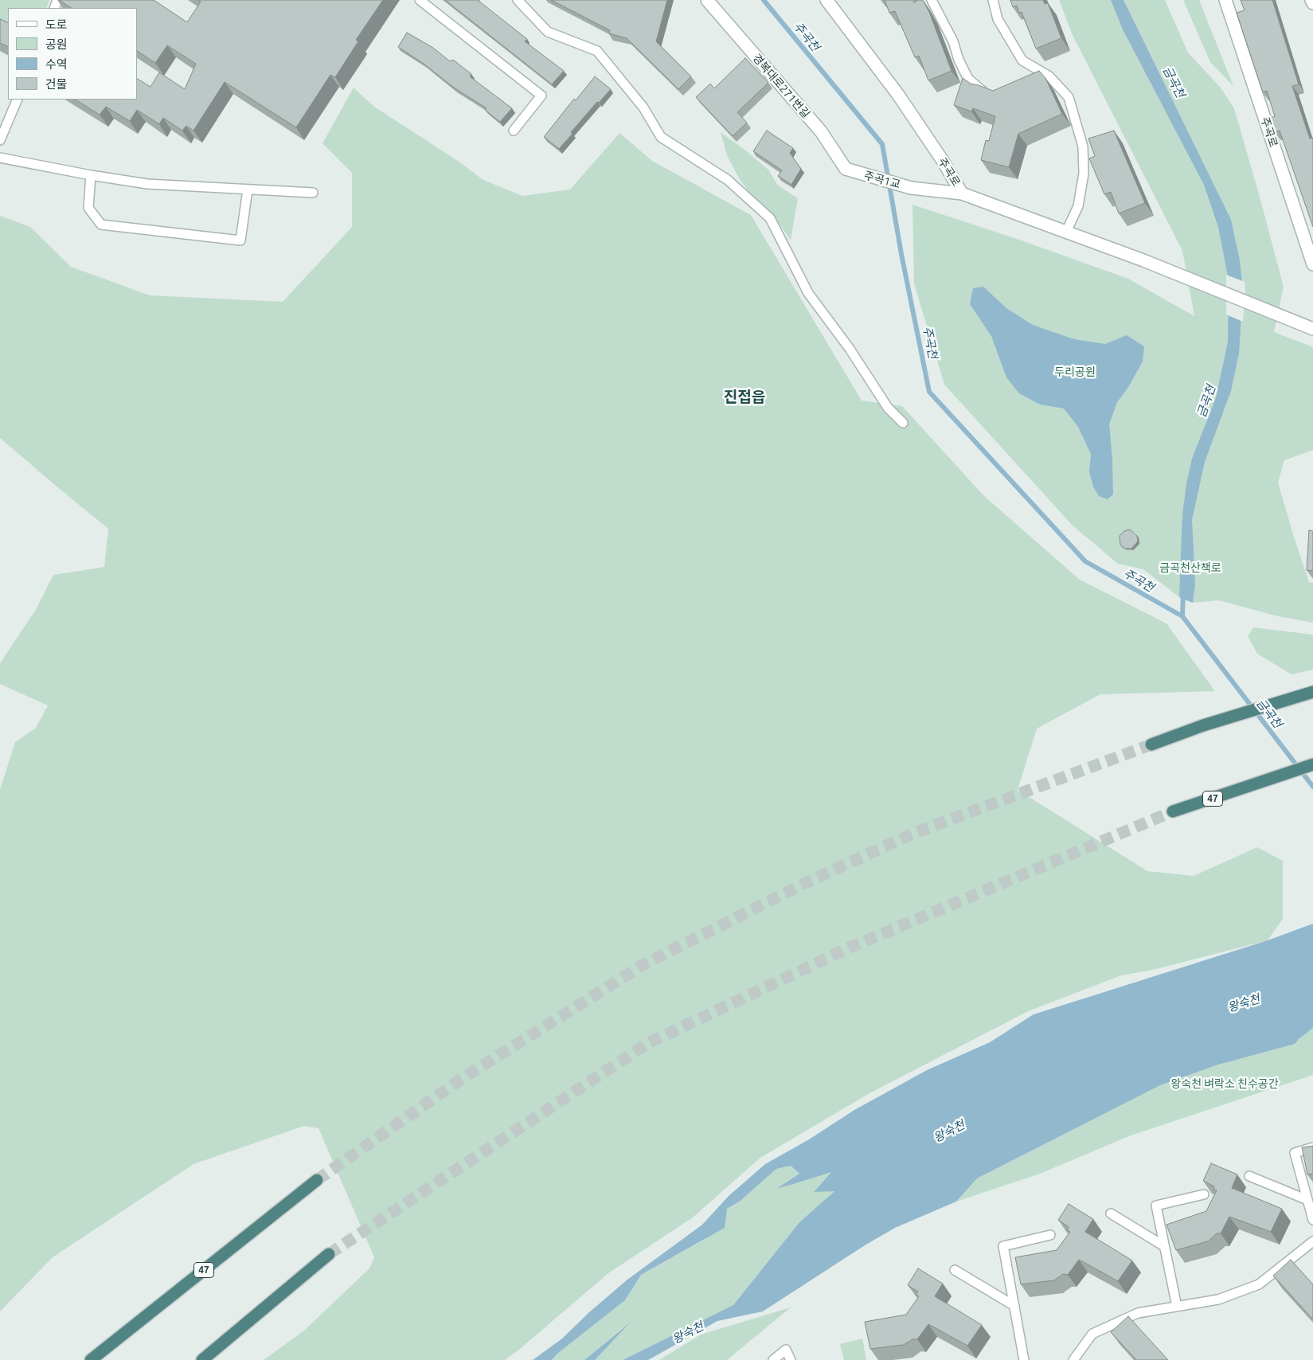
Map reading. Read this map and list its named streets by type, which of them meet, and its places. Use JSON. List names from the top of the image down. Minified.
{"streets":{"highway":["47"],"street":["경복대로271번길","주곡로","주곡1교"]},"crossings":[["경복대로271번길","주곡1교"],["주곡로","주곡1교"]],"districts":["진접읍"],"water":["주곡천","금곡천","왕숙천"],"parks":["두리공원","금곡천산책로","왕숙천 벼락소 친수공간"],"legend":["도로","공원","수역","건물"]}
